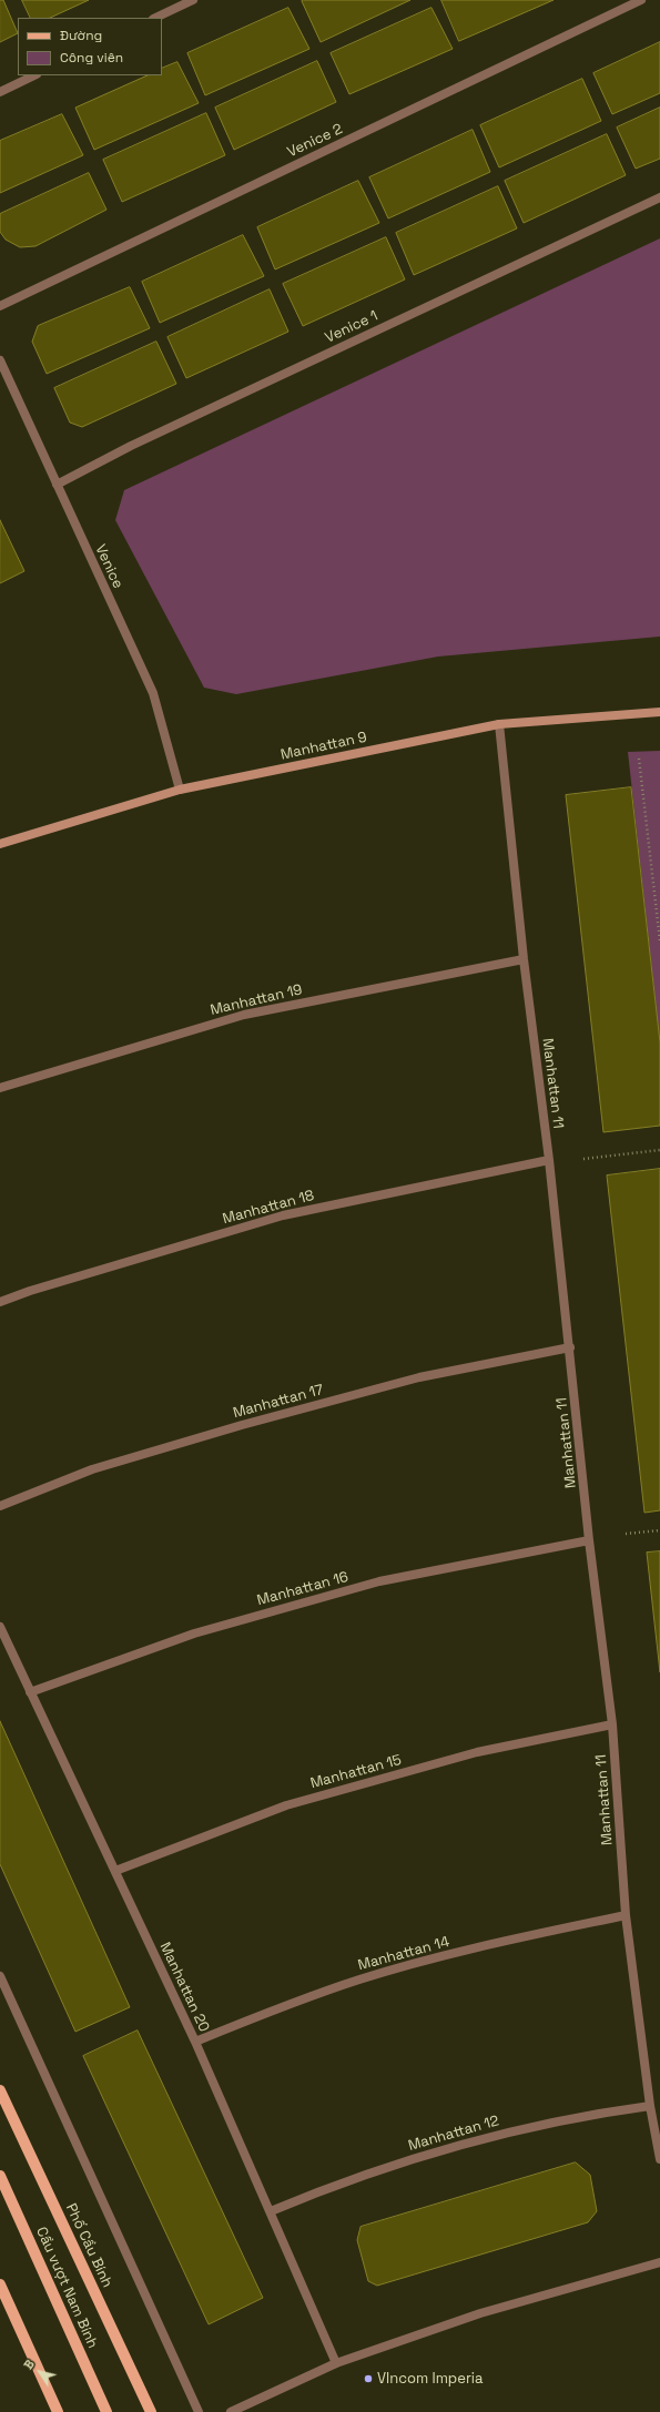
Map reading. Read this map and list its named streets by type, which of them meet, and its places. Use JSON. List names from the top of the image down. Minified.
{"streets":{"main road":["Manhattan 9","Phố Cầu Bính","Cầu vượt Nam Bính"],"street":["Venice 2","Venice 1","Venice","Manhattan 19","Manhattan 11","Manhattan 18","Manhattan 17","Manhattan 16","Manhattan 15","Manhattan 14","Manhattan 20","Manhattan 12"]},"crossings":[["Venice 1","Venice"],["Venice","Manhattan 9"],["Manhattan 9","Manhattan 11"],["Manhattan 19","Manhattan 11"],["Manhattan 11","Manhattan 18"],["Manhattan 11","Manhattan 17"],["Manhattan 11","Manhattan 16"],["Manhattan 11","Manhattan 15"],["Manhattan 11","Manhattan 14"],["Manhattan 11","Manhattan 12"],["Manhattan 16","Manhattan 20"],["Manhattan 15","Manhattan 20"],["Manhattan 14","Manhattan 20"],["Manhattan 20","Manhattan 12"]],"places":["VIncom Imperia"],"legend":["Đường","Công viên"],"north":"top left"}
